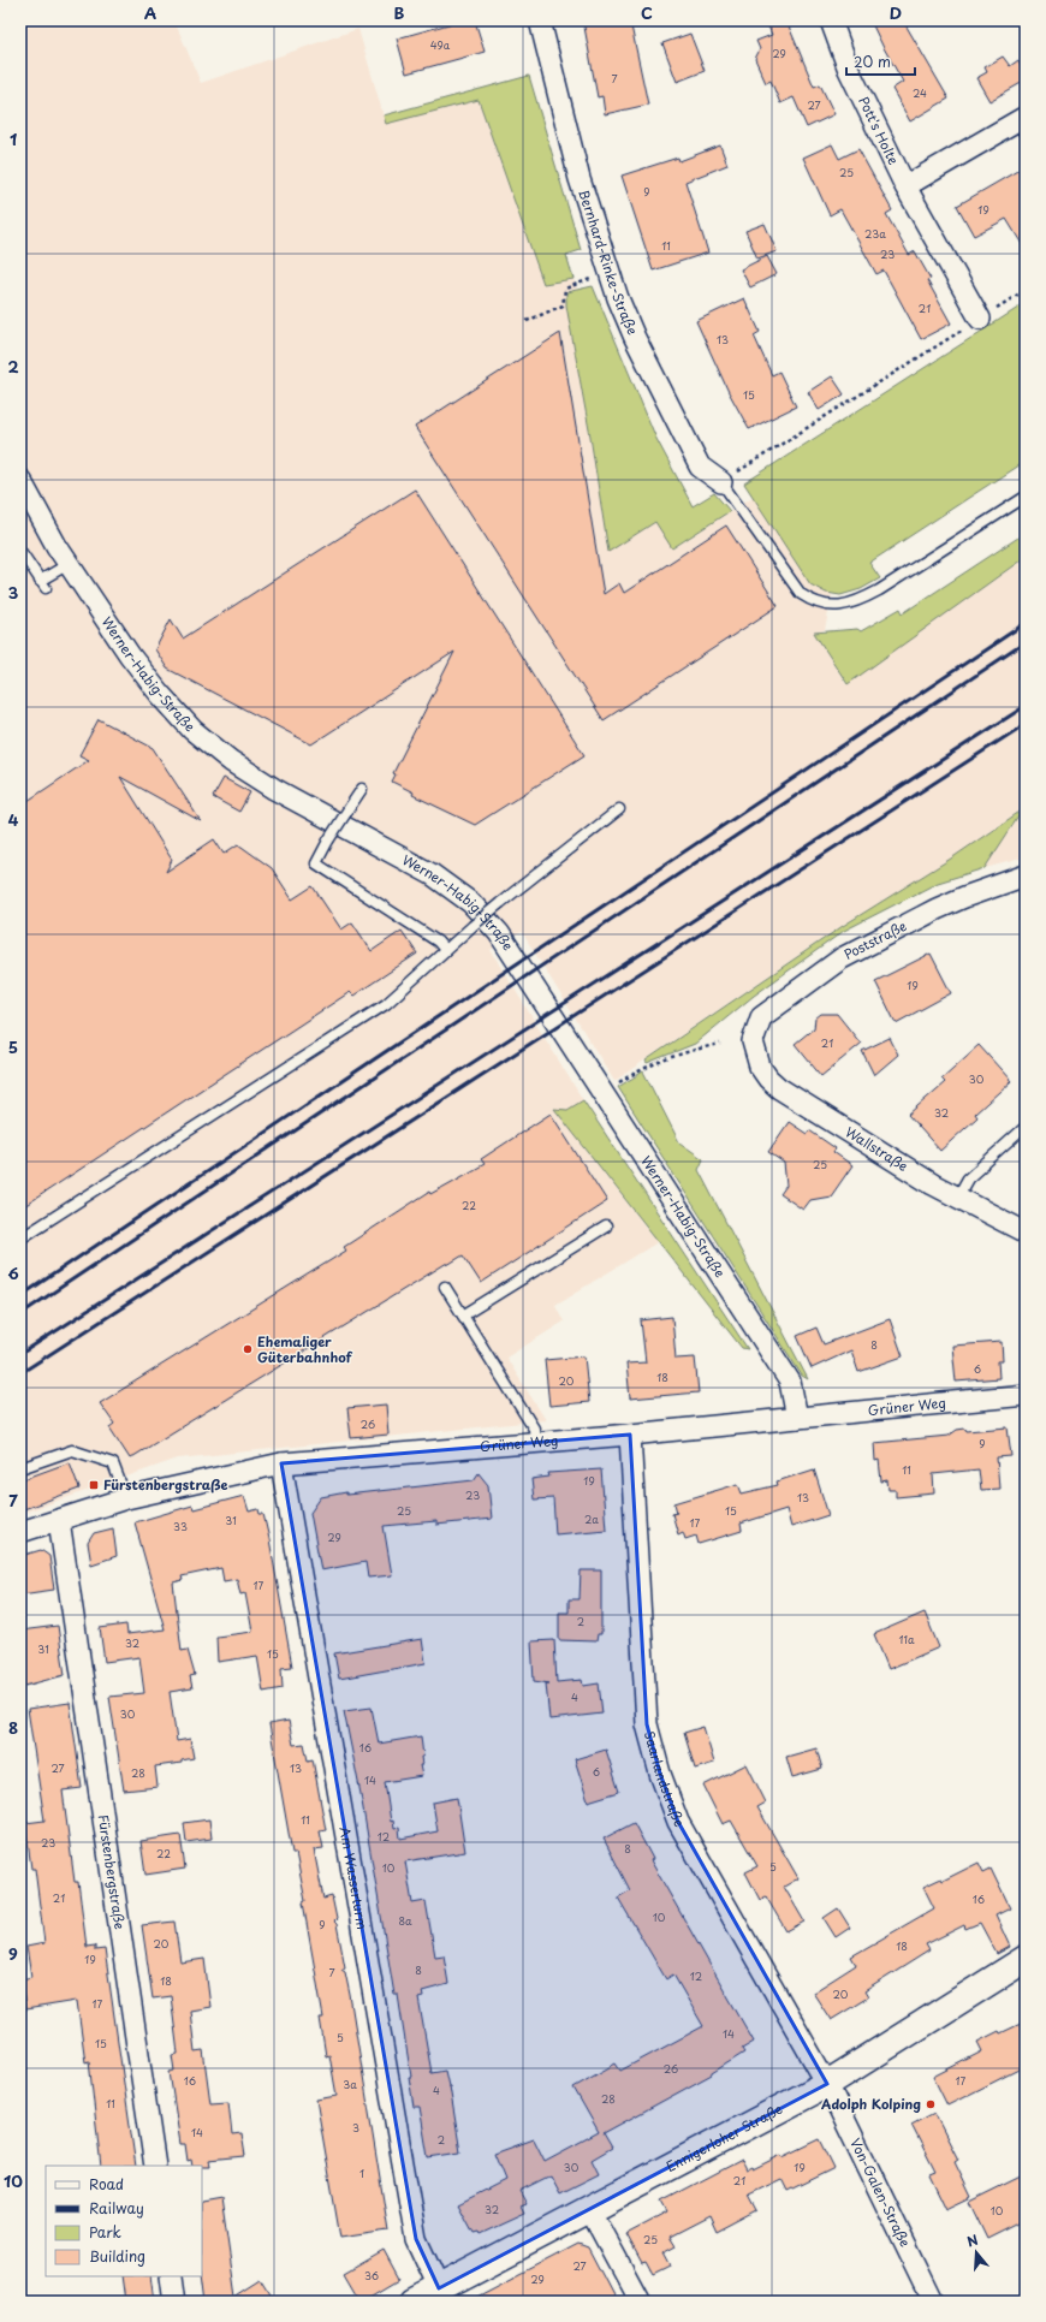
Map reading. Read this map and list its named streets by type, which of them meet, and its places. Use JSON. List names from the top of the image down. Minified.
{"streets":{"main road":["Ennigerloher Straße"],"street":["Pott's Holte","Bernhard-Rinke-Straße","Werner-Habig-Straße","Poststraße","Wallstraße","Grüner Weg","Saarlandstraße","Fürstenbergstraße","Am Wasserturm","Von-Galen-Straße"]},"crossings":[["Werner-Habig-Straße","Grüner Weg"],["Poststraße","Wallstraße"],["Grüner Weg","Saarlandstraße"],["Grüner Weg","Fürstenbergstraße"],["Grüner Weg","Am Wasserturm"],["Saarlandstraße","Ennigerloher Straße"],["Saarlandstraße","Von-Galen-Straße"],["Am Wasserturm","Ennigerloher Straße"],["Ennigerloher Straße","Von-Galen-Straße"]],"places":{"other":["Ehemaliger Güterbahnhof","Adolph Kolping"],"transit":["Fürstenbergstraße"]},"house_numbers":["49a","29","7","24","27","25","9","19","23a","11","23","21","13","15","19","21","30","32","25","22","8","6","18","20","26","9","11","19","23","13","25","15","2a","31","17","33","29","17","2","11a","32","31","15","4","30","16","27","13","6","28","14","11","12","23","8","22","5","10","21","16","10","8a","9","20","18","19","8","7","12","18","20","17","14","5","15","26","16","17","3a","4","28","11","3","14","2","30","19","1","21","32","10","25","27","36","29"],"legend":["Road","Railway","Park","Building"],"scale_bar":"20 m","north":"top","grid":{"columns":["A","B","C","D"],"rows":["1","2","3","4","5","6","7","8","9","10"]}}
